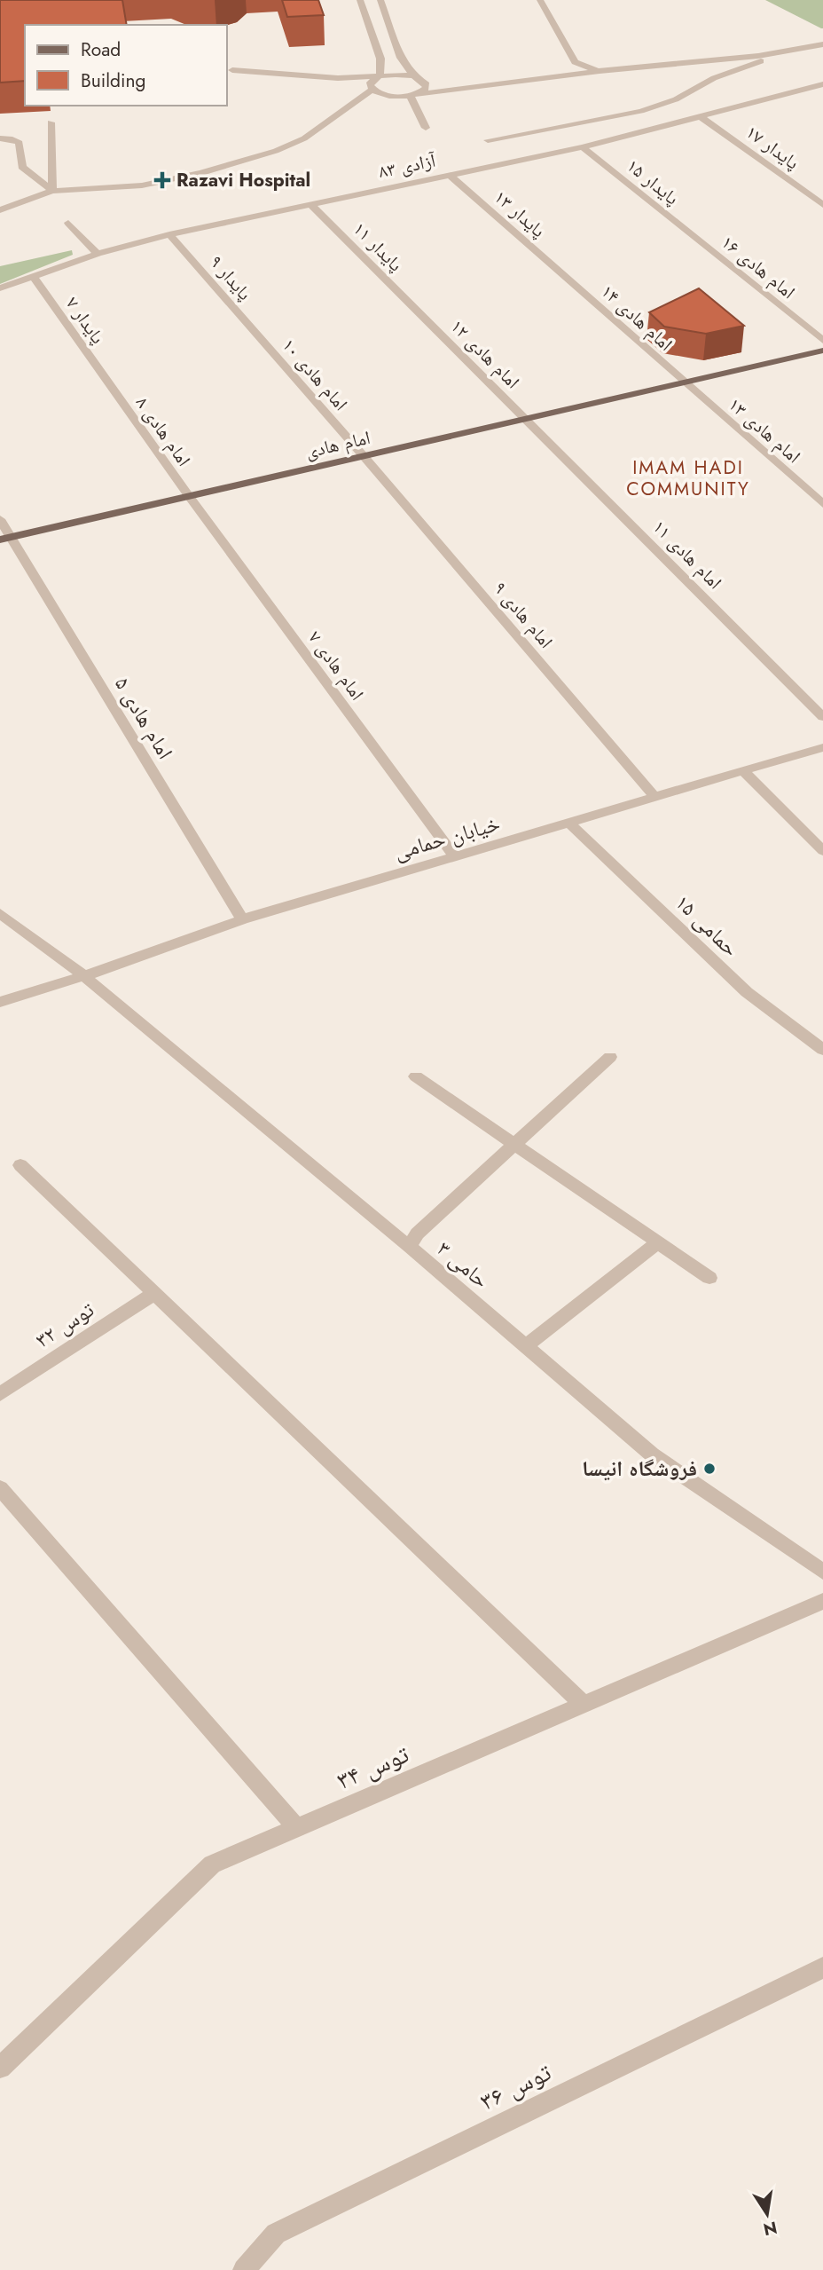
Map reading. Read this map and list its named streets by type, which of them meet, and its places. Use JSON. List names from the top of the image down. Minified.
{"streets":{"main road":["امام هادی"],"street":["پایدار ۱۷","آزادی ۸۳","پایدار ۱۵","پایدار ۱۳","پایدار ۱۱","امام هادی ۱۶","پایدار ۹","امام هادی ۱۴","پایدار ۷","امام هادی ۱۲","امام هادی ۱۰","امام هادی ۱۳","امام هادی ۸","امام هادی ۱۱","امام هادی ۹","امام هادی ۷","امام هادی ۵","خیابان حمامی","حمامی ۱۵","حامی ۳","توس ۳۲","توس ۳۴","توس ۳۶"]},"crossings":[["پایدار ۱۷","آزادی ۸۳"],["آزادی ۸۳","پایدار ۱۵"],["آزادی ۸۳","پایدار ۱۳"],["آزادی ۸۳","پایدار ۱۱"],["آزادی ۸۳","پایدار ۹"],["آزادی ۸۳","پایدار ۷"],["پایدار ۱۵","امام هادی ۱۶"],["پایدار ۱۳","امام هادی ۱۴"],["پایدار ۱۱","امام هادی ۱۲"],["پایدار ۹","امام هادی ۱۰"],["امام هادی ۱۴","امام هادی ۱۳"],["امام هادی ۱۴","امام هادی"],["پایدار ۷","امام هادی ۸"],["امام هادی ۱۲","امام هادی"],["امام هادی ۱۲","امام هادی ۱۱"],["امام هادی ۱۰","امام هادی"],["امام هادی ۱۰","امام هادی ۹"],["امام هادی ۱۳","امام هادی"],["امام هادی ۸","امام هادی"],["امام هادی ۸","امام هادی ۷"],["امام هادی","امام هادی ۱۱"],["امام هادی","امام هادی ۹"],["امام هادی","امام هادی ۷"],["امام هادی","امام هادی ۵"],["امام هادی ۹","خیابان حمامی"],["امام هادی ۷","خیابان حمامی"],["امام هادی ۵","خیابان حمامی"],["خیابان حمامی","حمامی ۱۵"],["خیابان حمامی","حامی ۳"]],"districts":["IMAM HADI COMMUNITY"],"places":{"health":["Razavi Hospital"],"other":["فروشگاه انیسا"]},"legend":["Road","Building"],"north":"bottom"}
